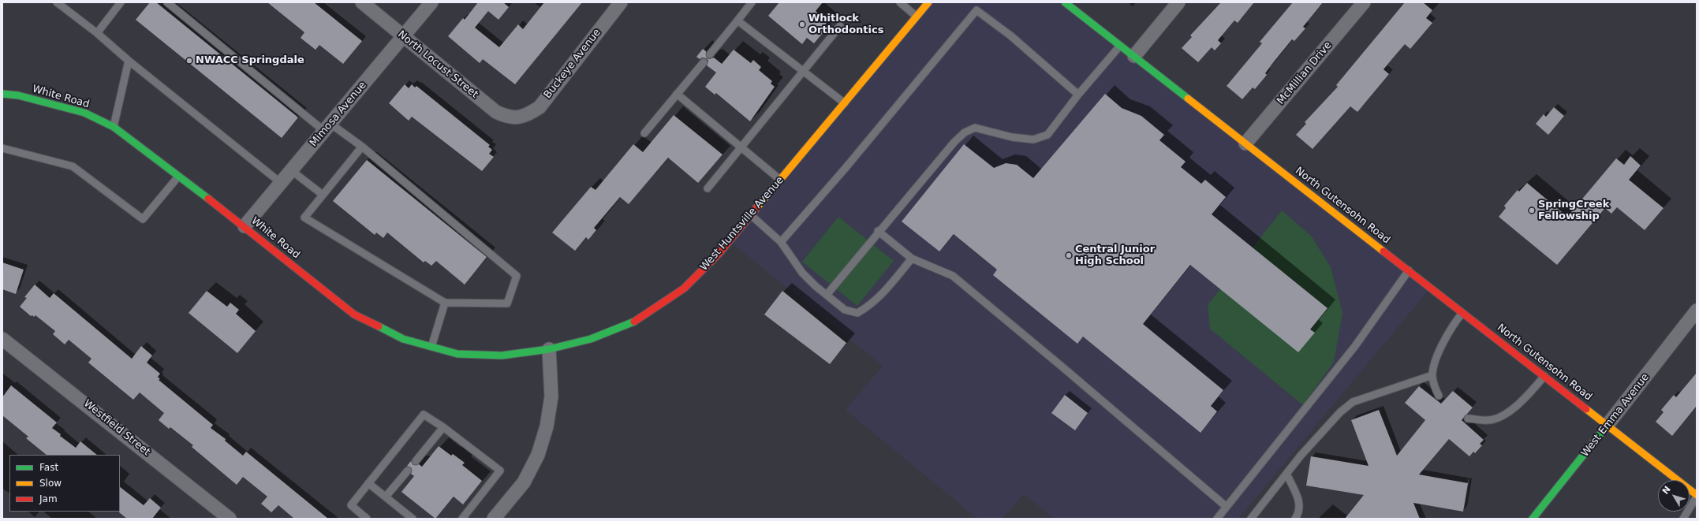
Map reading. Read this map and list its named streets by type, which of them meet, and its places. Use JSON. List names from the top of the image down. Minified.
{"streets":{"main road":["White Road","North Gutensohn Road","West Huntsville Avenue","West Emma Avenue"],"street":["Buckeye Avenue","North Locust Street","McMillian Drive","Mimosa Avenue","Westfield Street"]},"crossings":[["Buckeye Avenue","North Locust Street"],["North Locust Street","Mimosa Avenue"],["McMillian Drive","North Gutensohn Road"],["White Road","Mimosa Avenue"],["White Road","West Huntsville Avenue"],["North Gutensohn Road","West Emma Avenue"]],"places":["Whitlock Orthodontics","NWACC Springdale","SpringCreek Fellowship","Central Junior High School"],"legend":["Fast","Slow","Jam"],"north":"top left"}
